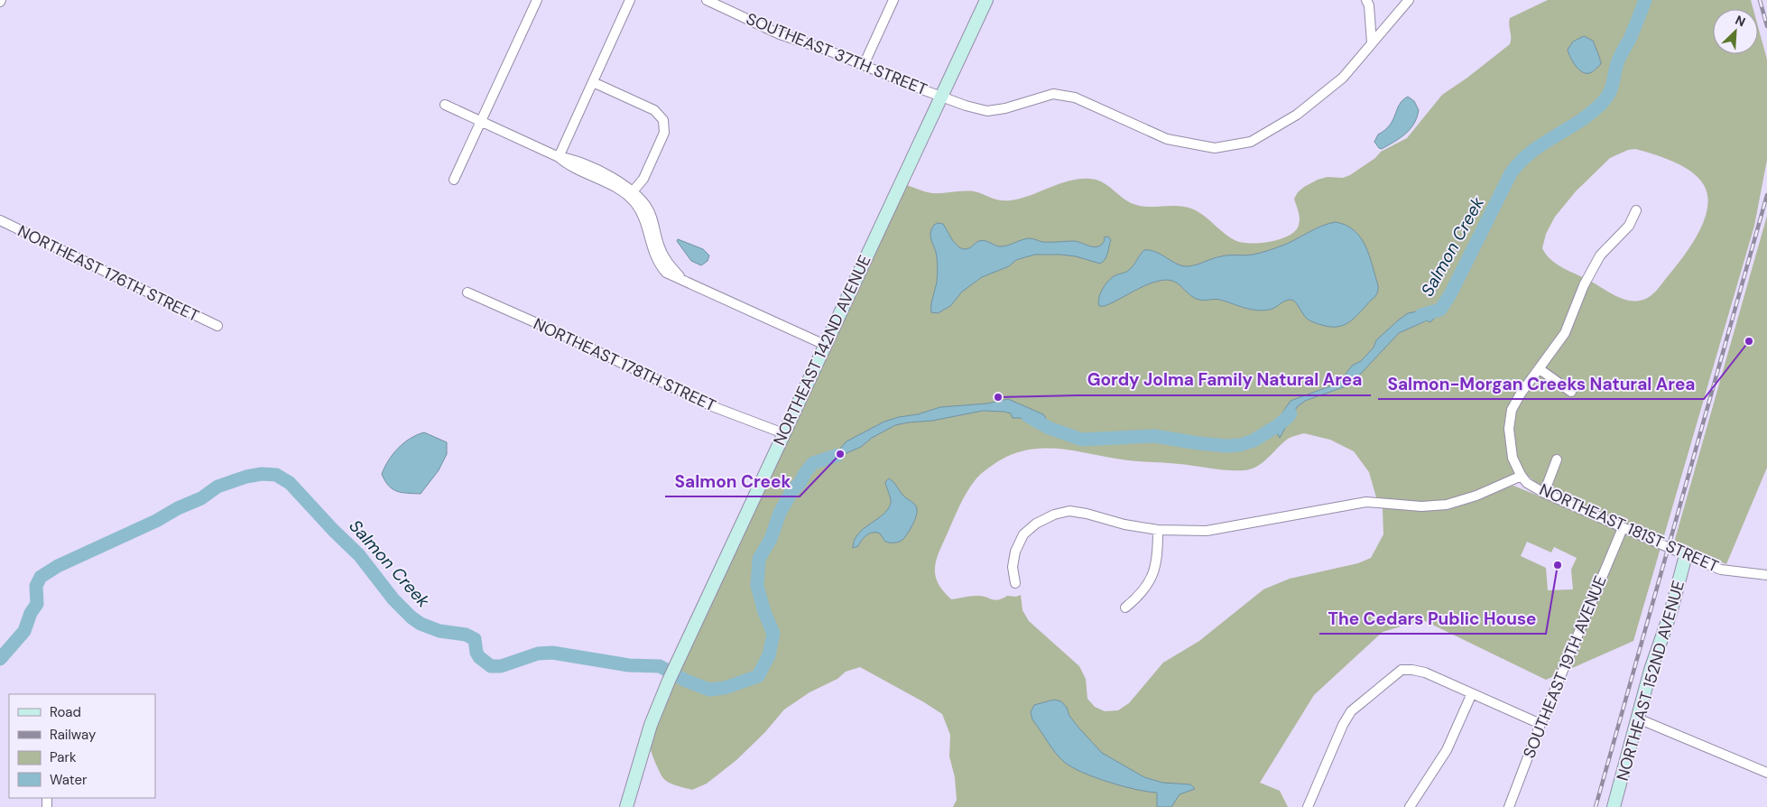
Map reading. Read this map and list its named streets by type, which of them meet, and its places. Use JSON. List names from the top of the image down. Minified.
{"streets":{"street":["SOUTHEAST 37TH STREET","NORTHEAST 176TH STREET","NORTHEAST 142ND AVENUE","NORTHEAST 178TH STREET","NORTHEAST 181ST STREET","SOUTHEAST 19TH AVENUE","NORTHEAST 152ND AVENUE"]},"crossings":[["SOUTHEAST 37TH STREET","NORTHEAST 142ND AVENUE"],["NORTHEAST 142ND AVENUE","NORTHEAST 178TH STREET"],["NORTHEAST 181ST STREET","SOUTHEAST 19TH AVENUE"],["NORTHEAST 181ST STREET","NORTHEAST 152ND AVENUE"]],"water":["Salmon Creek"],"places":["Salmon-Morgan Creeks Natural Area","Gordy Jolma Family Natural Area","Salmon Creek","The Cedars Public House"],"legend":["Road","Railway","Park","Water"],"north":"top right"}
